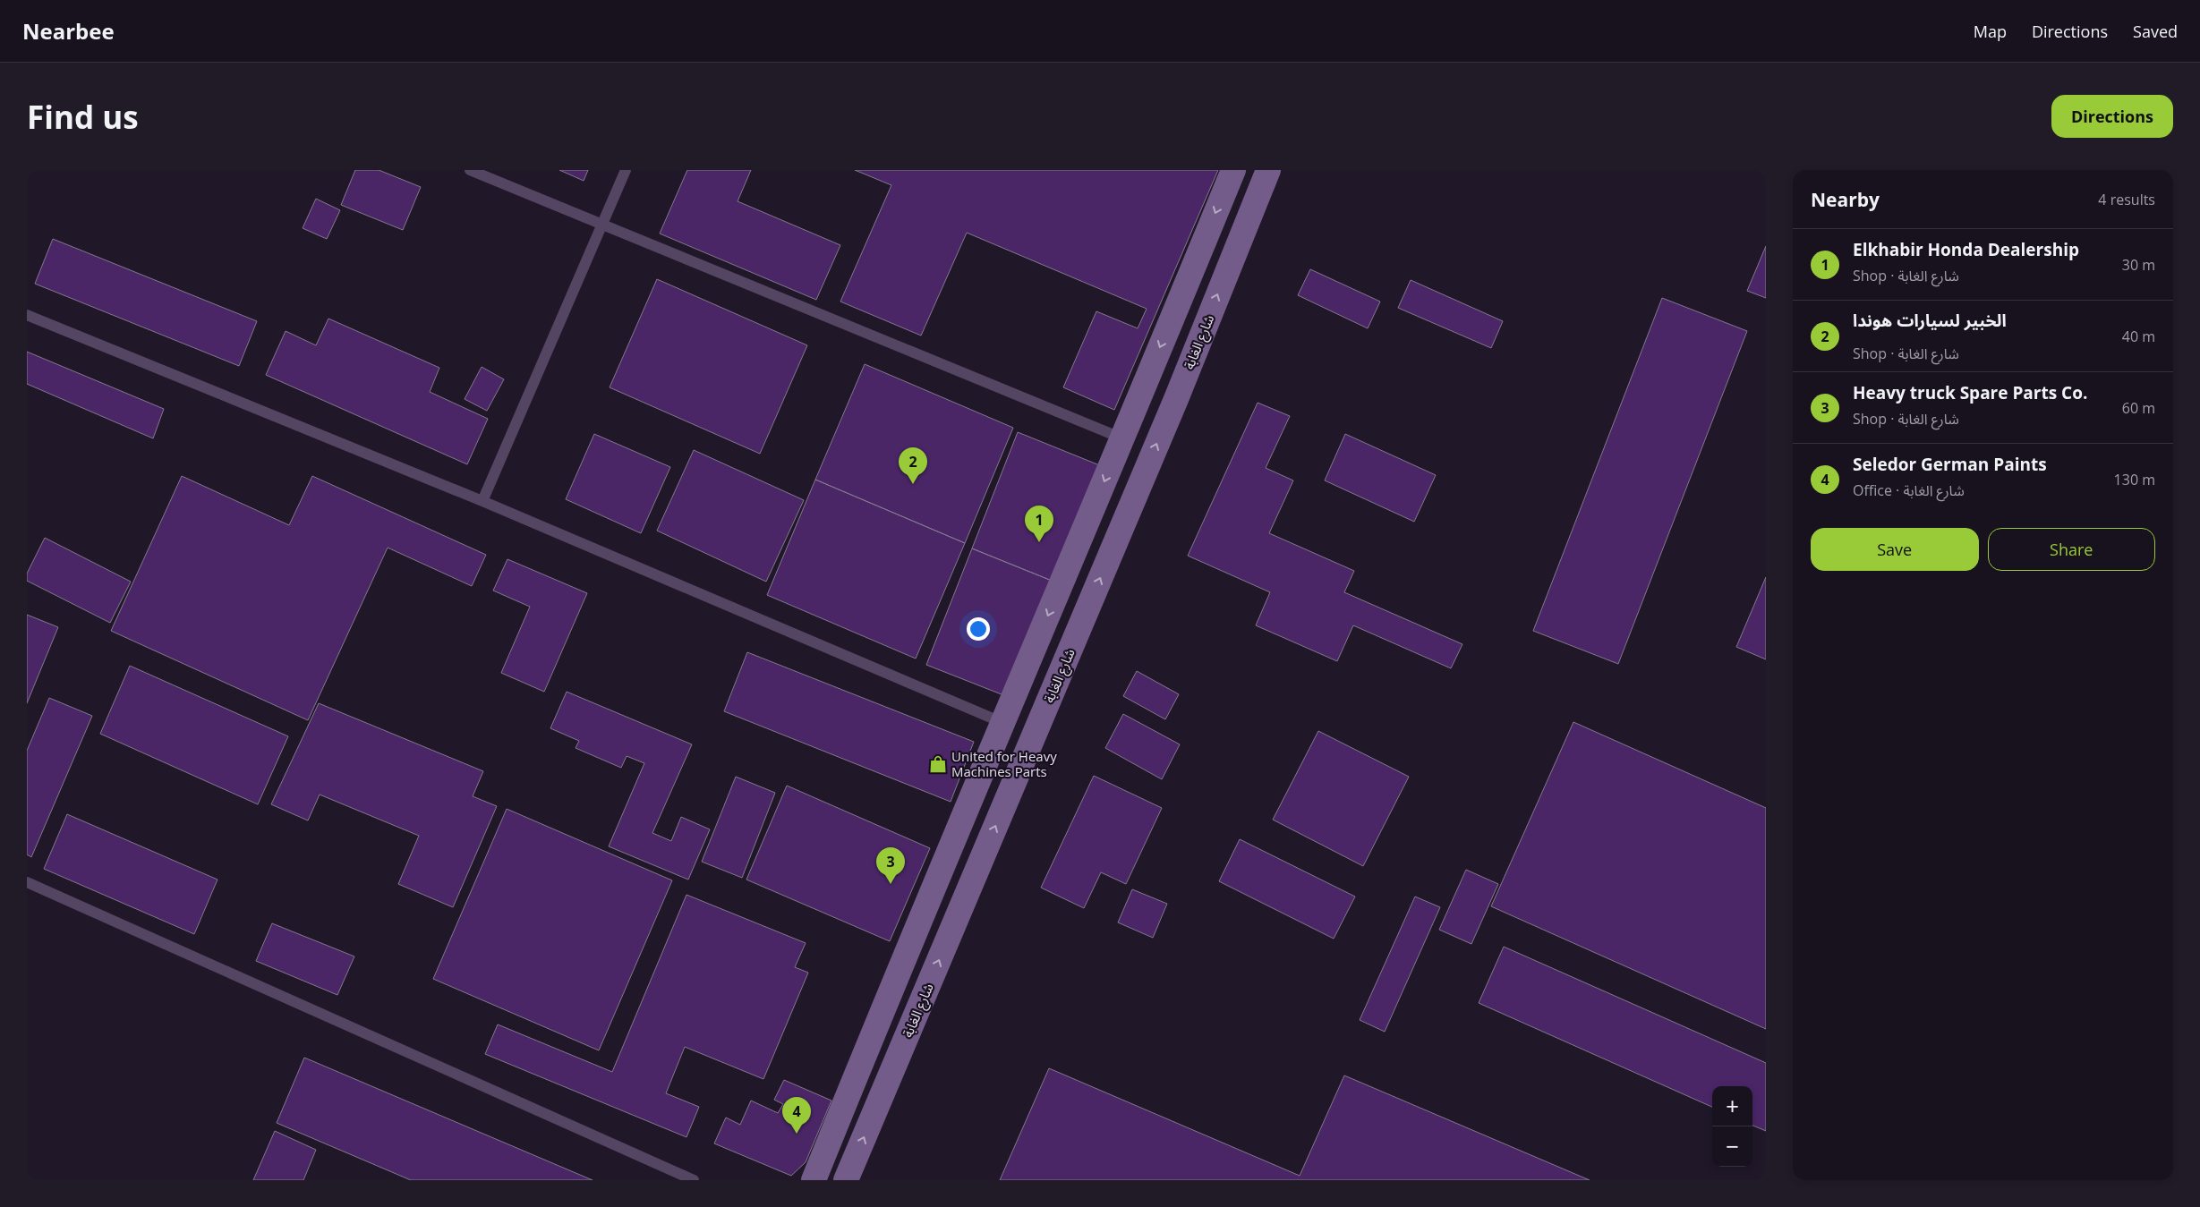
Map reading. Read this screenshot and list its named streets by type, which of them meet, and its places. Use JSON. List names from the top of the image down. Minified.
{"streets":{"main road":["شارع الغابة"]},"places":{"shop":["United for Heavy Machines Parts"]},"page":{"header":"Nearbee","nav":["Map","Directions","Saved"],"buttons":["Directions",["Save","Share"]],"title":"Find us","heading":["Nearby","4 results"],"list":[{"mark":"1","name":"Elkhabir Honda Dealership","note":"Shop · شارع الغابة","value":"30 m"},{"mark":"2","name":"الخبير لسيارات هوندا","note":"Shop · شارع الغابة","value":"40 m"},{"mark":"3","name":"Heavy truck Spare Parts Co.","note":"Shop · شارع الغابة","value":"60 m"},{"mark":"4","name":"Seledor German Paints","note":"Office · شارع الغابة","value":"130 m"}],"pins":["2","1","3","4"],"map_buttons":["+","−"]}}
